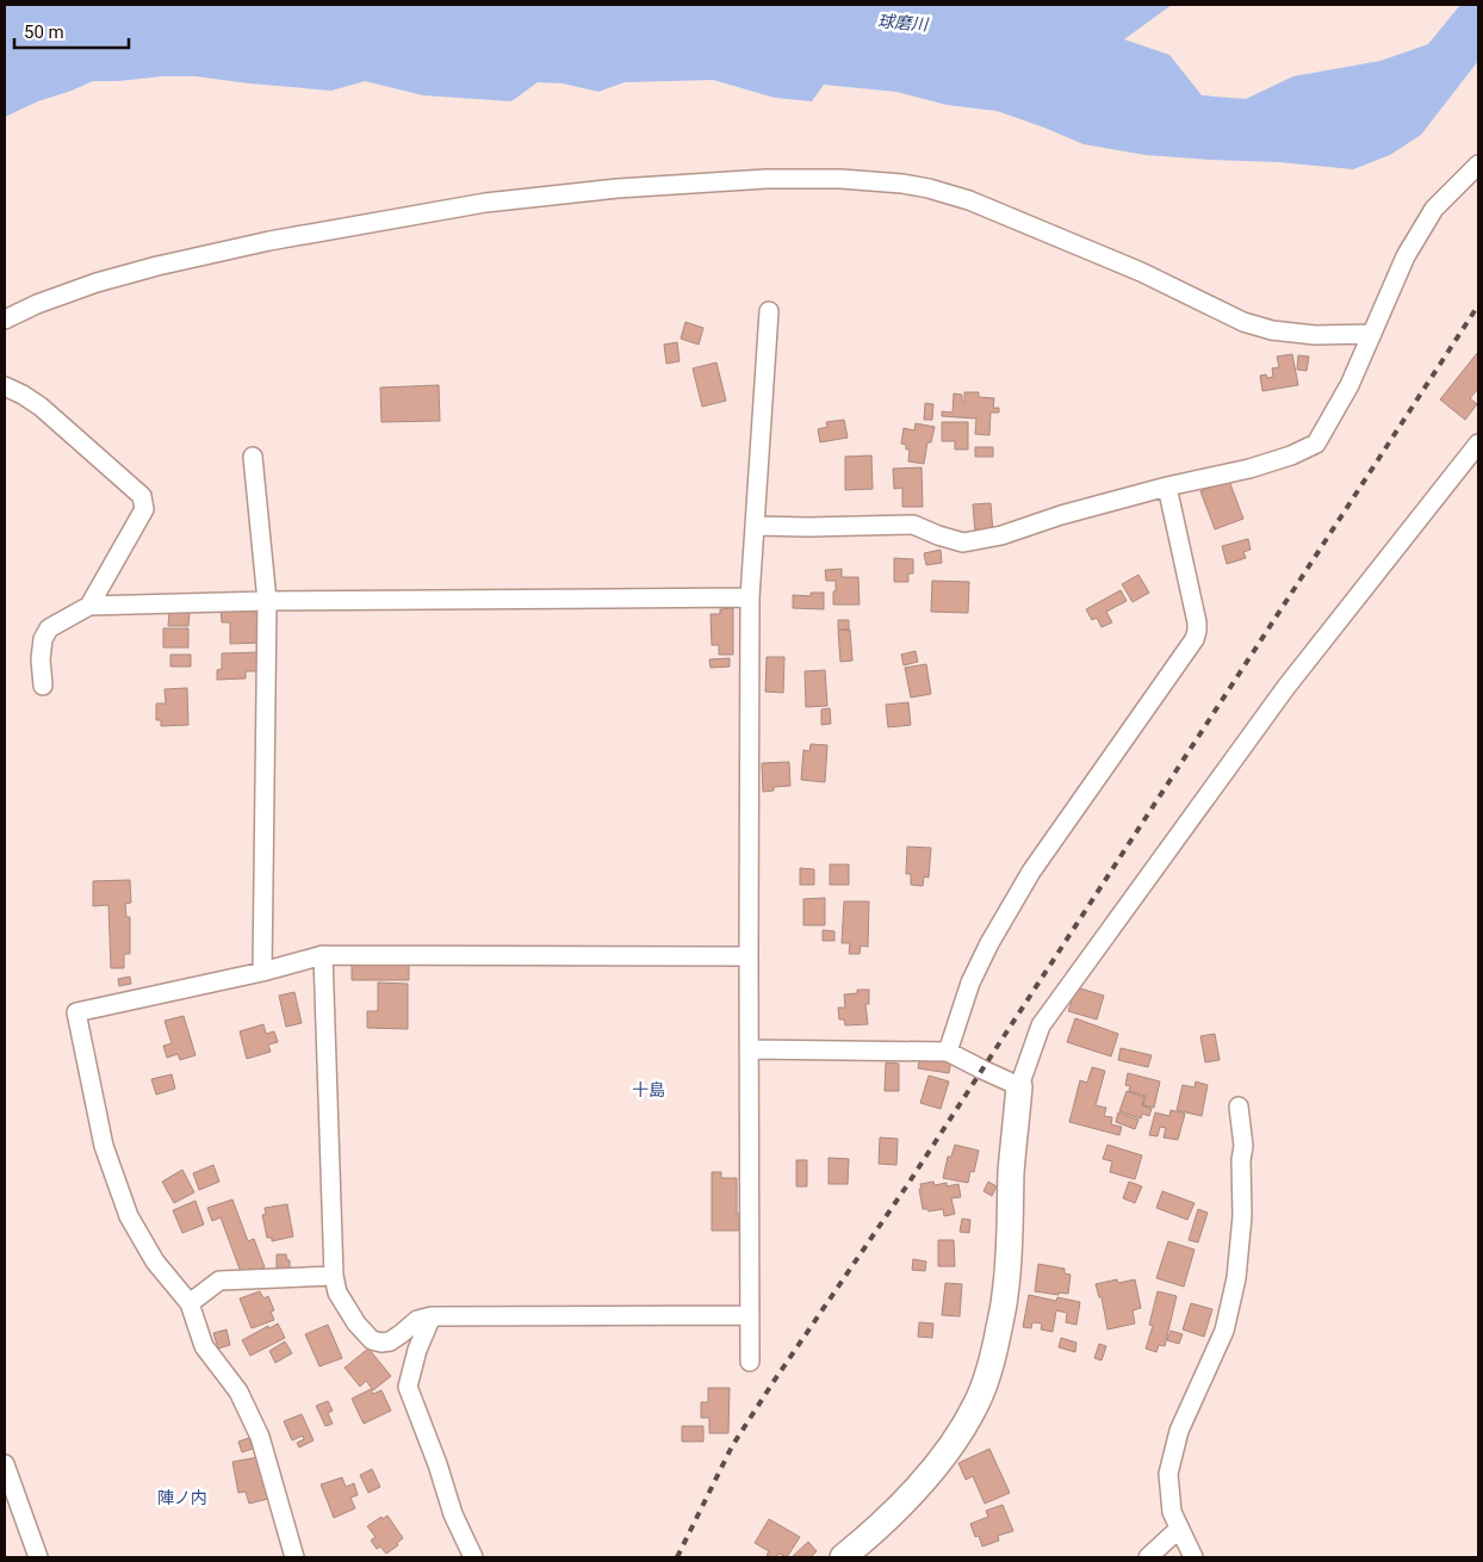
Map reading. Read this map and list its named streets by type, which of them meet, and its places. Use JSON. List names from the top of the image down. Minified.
{"districts":["十島","陣ノ内"],"water":["球磨川"],"scale_bar":"50 m"}
